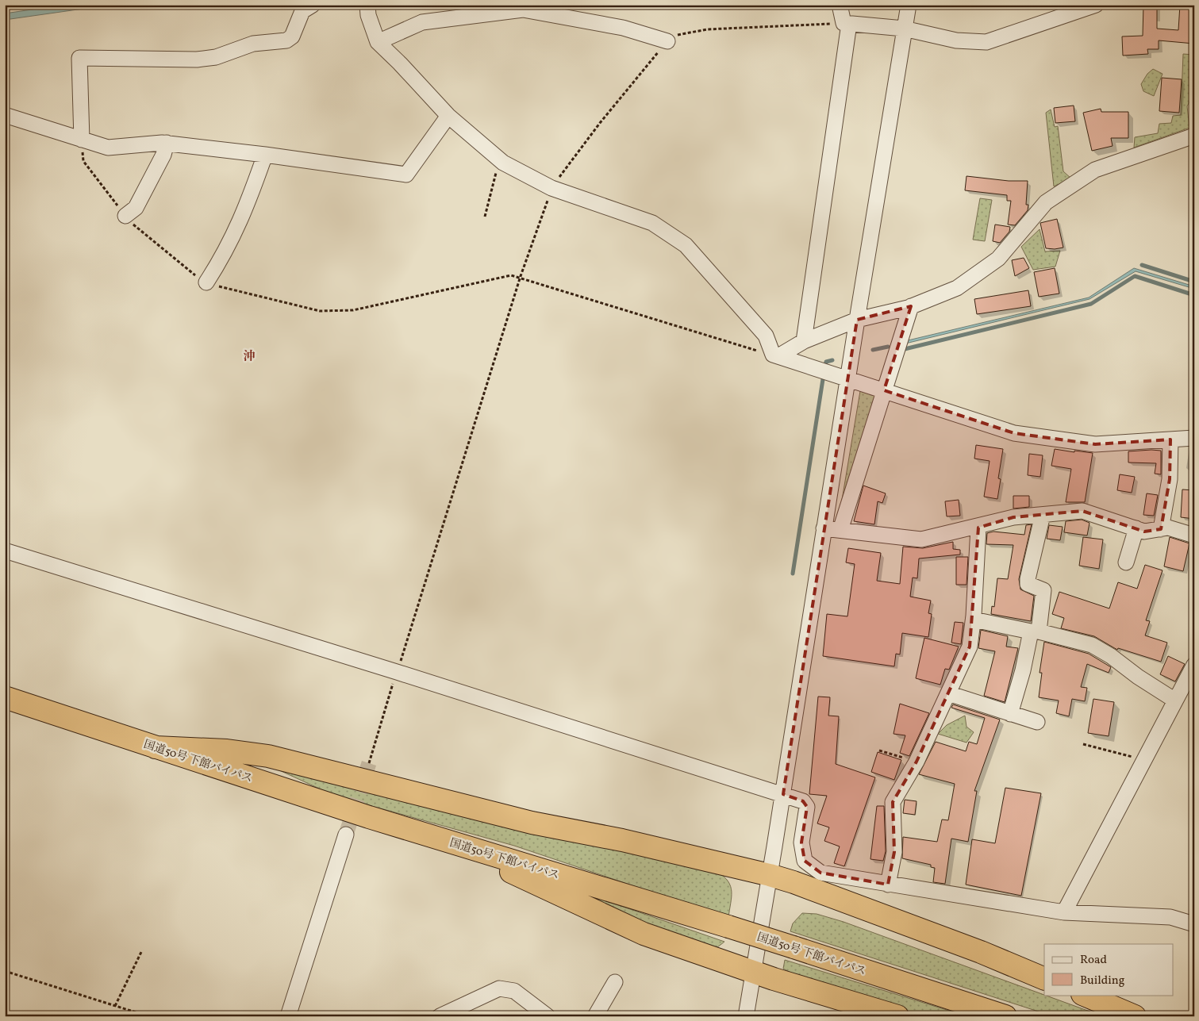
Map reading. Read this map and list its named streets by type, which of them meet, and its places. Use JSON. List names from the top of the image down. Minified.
{"streets":{"highway":["国道50号 下館バイパス"]},"districts":["沖"],"legend":["Road","Building"]}
